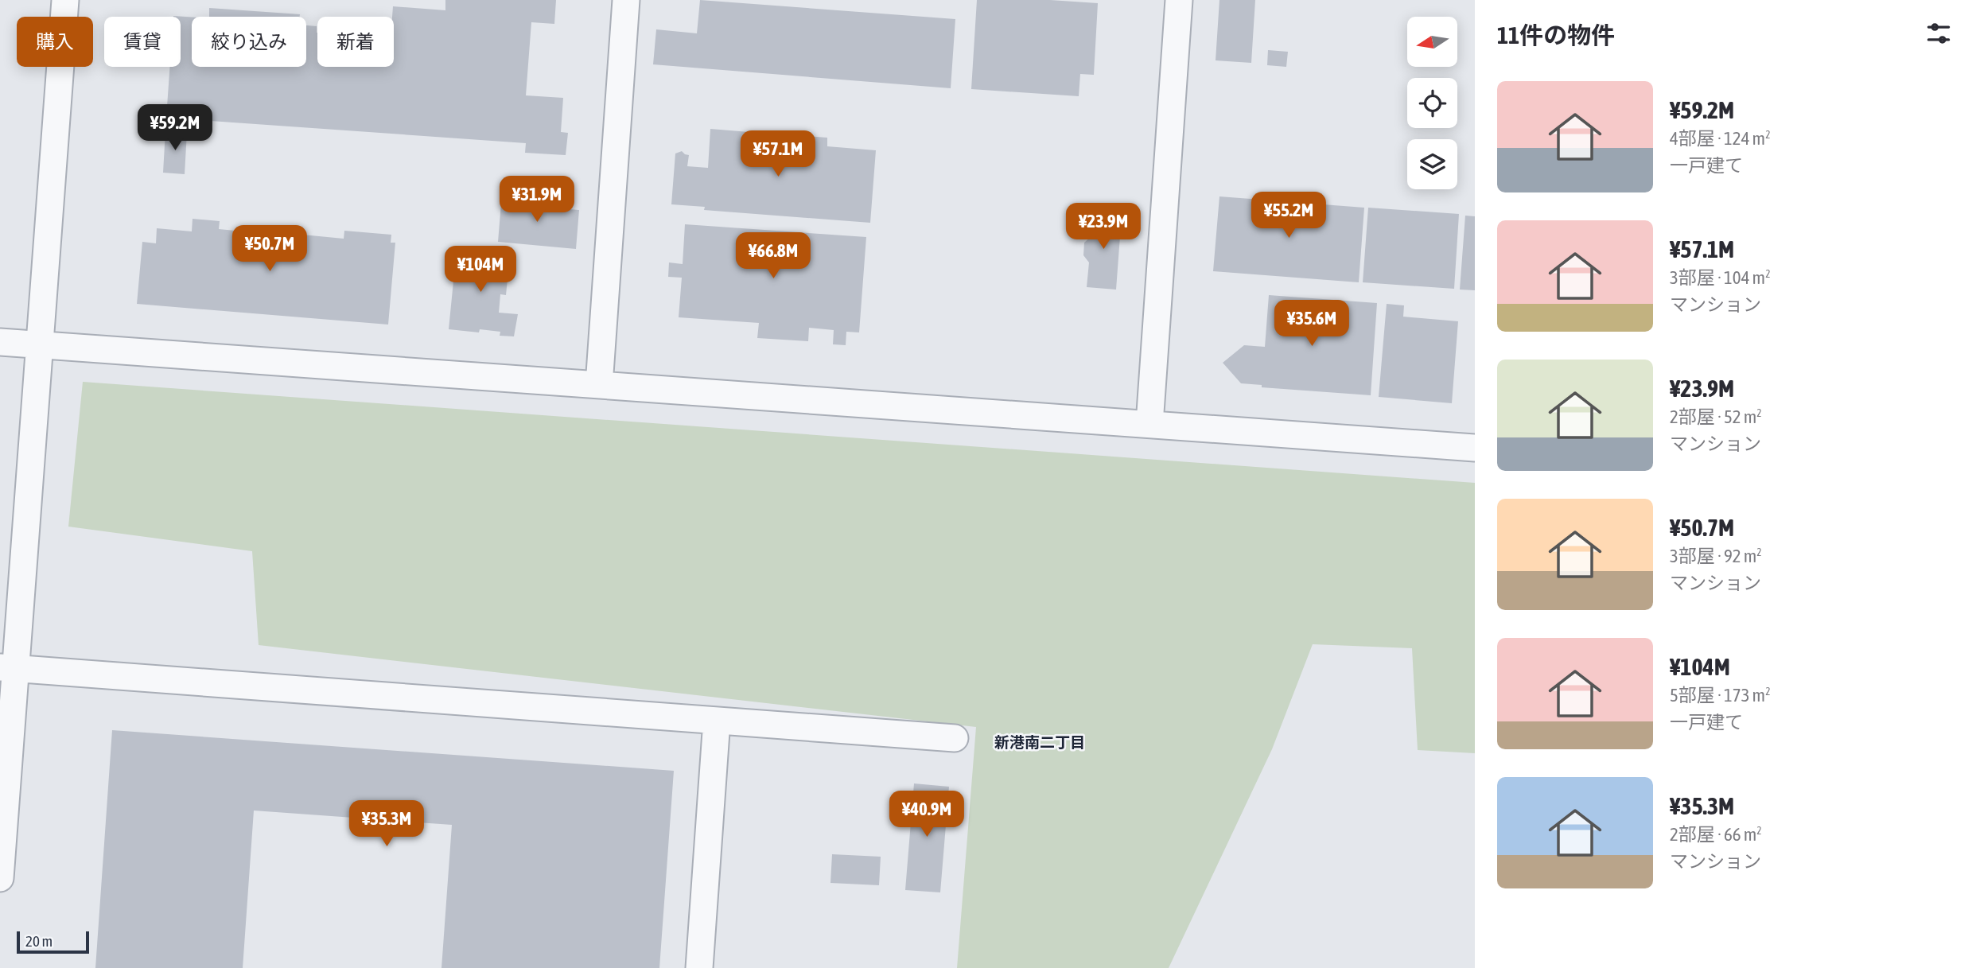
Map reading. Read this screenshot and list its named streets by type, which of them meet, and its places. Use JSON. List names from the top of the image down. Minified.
{"districts":["新港南二丁目"],"scale_bar":"20 m","north":"left","page":{"heading":"11件の物件","chip":["購入","賃貸","絞り込み","新着"],"list":[{"name":"¥59.2M","note":"4部屋 · 124 m² · 一戸建て"},{"name":"¥57.1M","note":"3部屋 · 104 m² · マンション"},{"name":"¥23.9M","note":"2部屋 · 52 m² · マンション"},{"name":"¥50.7M","note":"3部屋 · 92 m² · マンション"},{"name":"¥104M","note":"5部屋 · 173 m² · 一戸建て"},{"name":"¥35.3M","note":"2部屋 · 66 m² · マンション"}],"price":["¥59.2M","¥57.1M","¥31.9M","¥55.2M","¥23.9M","¥50.7M","¥66.8M","¥104M","¥35.6M","¥40.9M","¥35.3M"],"scale":"20 m"}}
